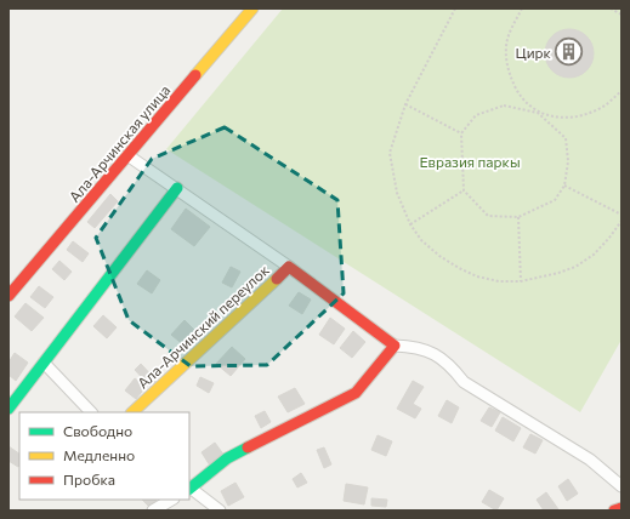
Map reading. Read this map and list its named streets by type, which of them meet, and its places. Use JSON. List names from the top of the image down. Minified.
{"streets":{"street":["Ала-Арчинская улица","Ала-Арчинский переулок"]},"parks":["Евразия паркы"],"places":{"building":["Цирк"]},"legend":["Свободно","Медленно","Пробка"]}
